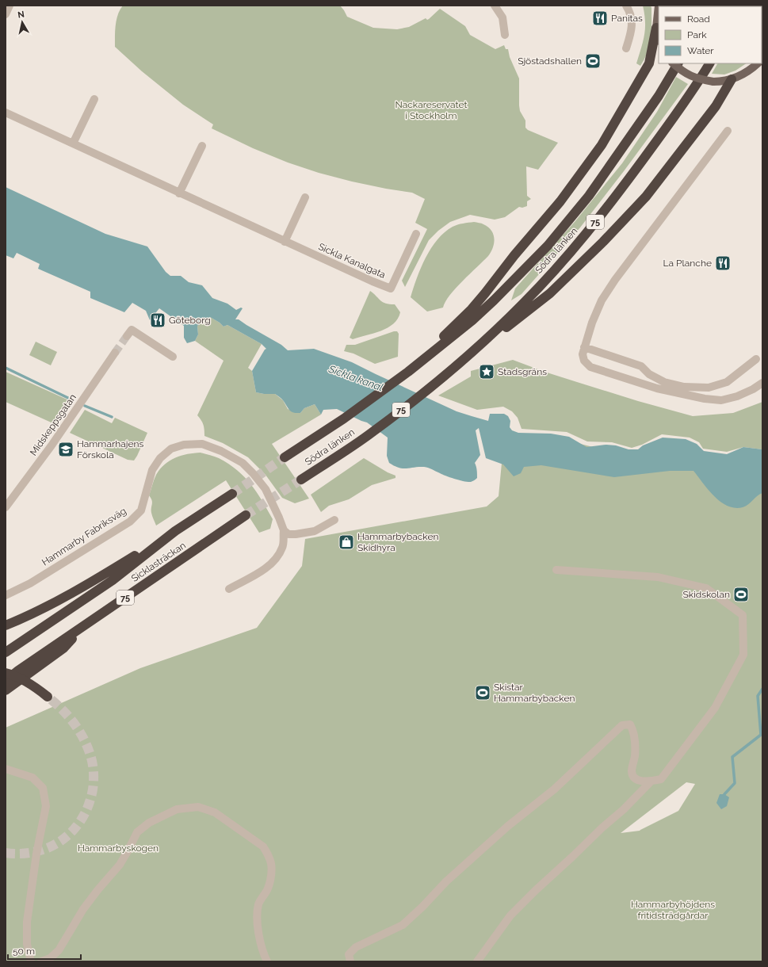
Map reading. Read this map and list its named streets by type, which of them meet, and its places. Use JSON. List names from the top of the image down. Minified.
{"streets":{"highway":["75","Södra länken","Sicklasträckan"],"street":["Sickla Kanalgata","Midskeppsgatan","Hammarby Fabriksväg"]},"water":["Sickla kanal"],"parks":["Nackareservatet i Stockholm","Hammarbyskogen","Hammarbyhöjdens fritidsträdgårdar"],"places":{"restaurant":["Panitas","La Planche","Göteborg"],"sports":["Sjöstadshallen","Skidskolan","Skistar Hammarbybacken"],"place":["Stadsgräns"],"school or university":["Hammarhajens Förskola"],"shop":["Hammarbybacken Skidhyra"]},"legend":["Road","Park","Water"],"scale_bar":"50 m","north":"top"}
